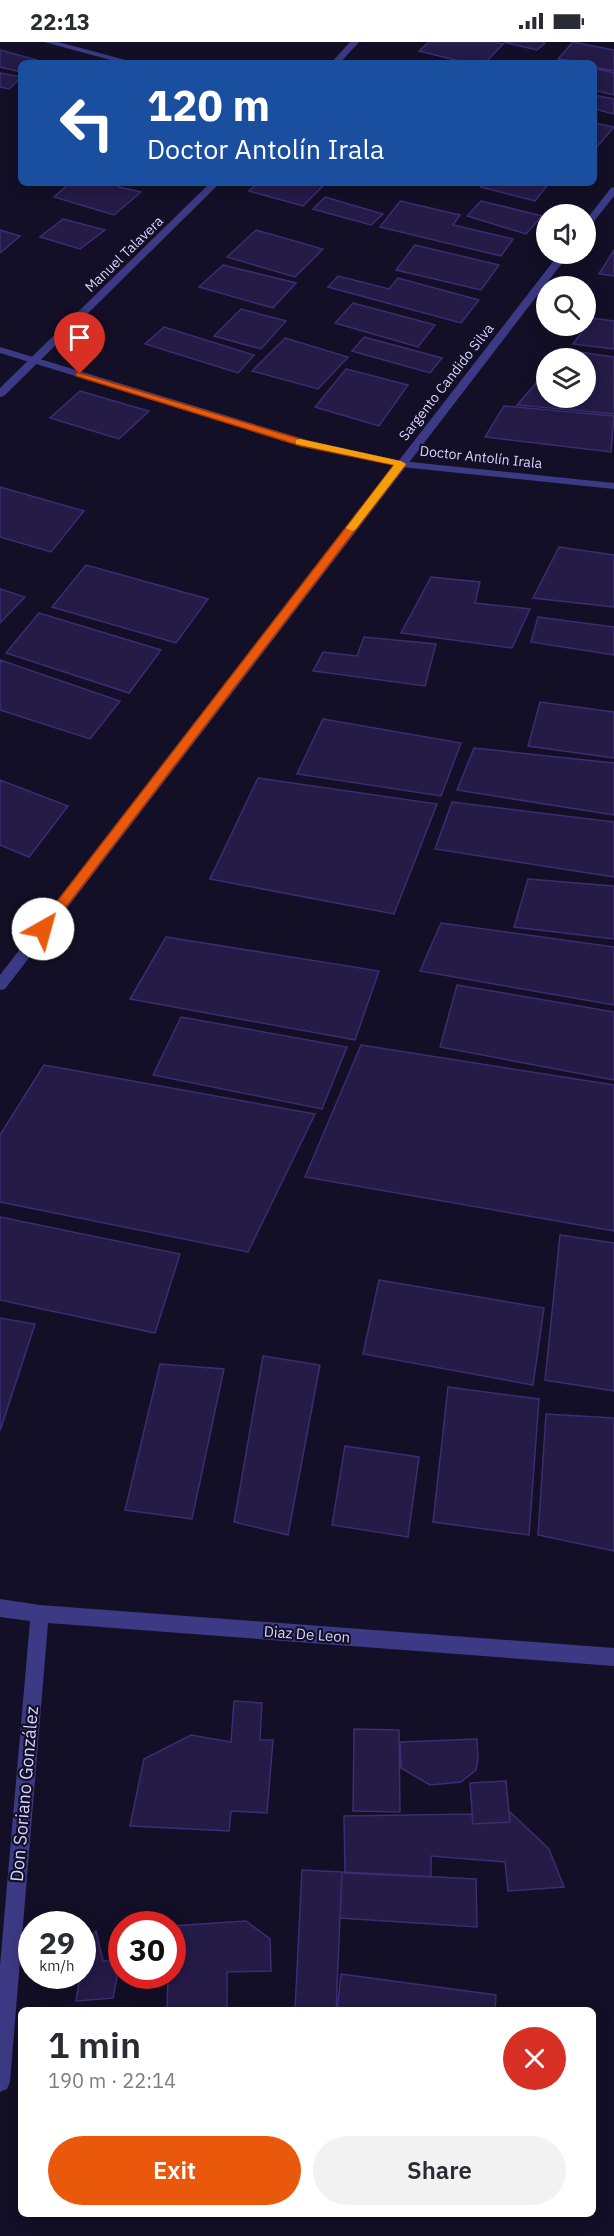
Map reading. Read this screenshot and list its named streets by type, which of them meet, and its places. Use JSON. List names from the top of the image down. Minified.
{"streets":{"street":["Manuel Talavera","Sargento Candido Silva","Doctor Antolín Irala","Diaz De Leon","Don Soriano González"]},"crossings":[["Manuel Talavera","Doctor Antolín Irala"],["Sargento Candido Silva","Doctor Antolín Irala"],["Diaz De Leon","Don Soriano González"]],"page":{"status":"22:13","turn":["120 m","Doctor Antolín Irala"],"speed":"29 km/h","limit":"30","heading":["1 min","190 m · 22:14"],"buttons":["Exit","Share"]}}
